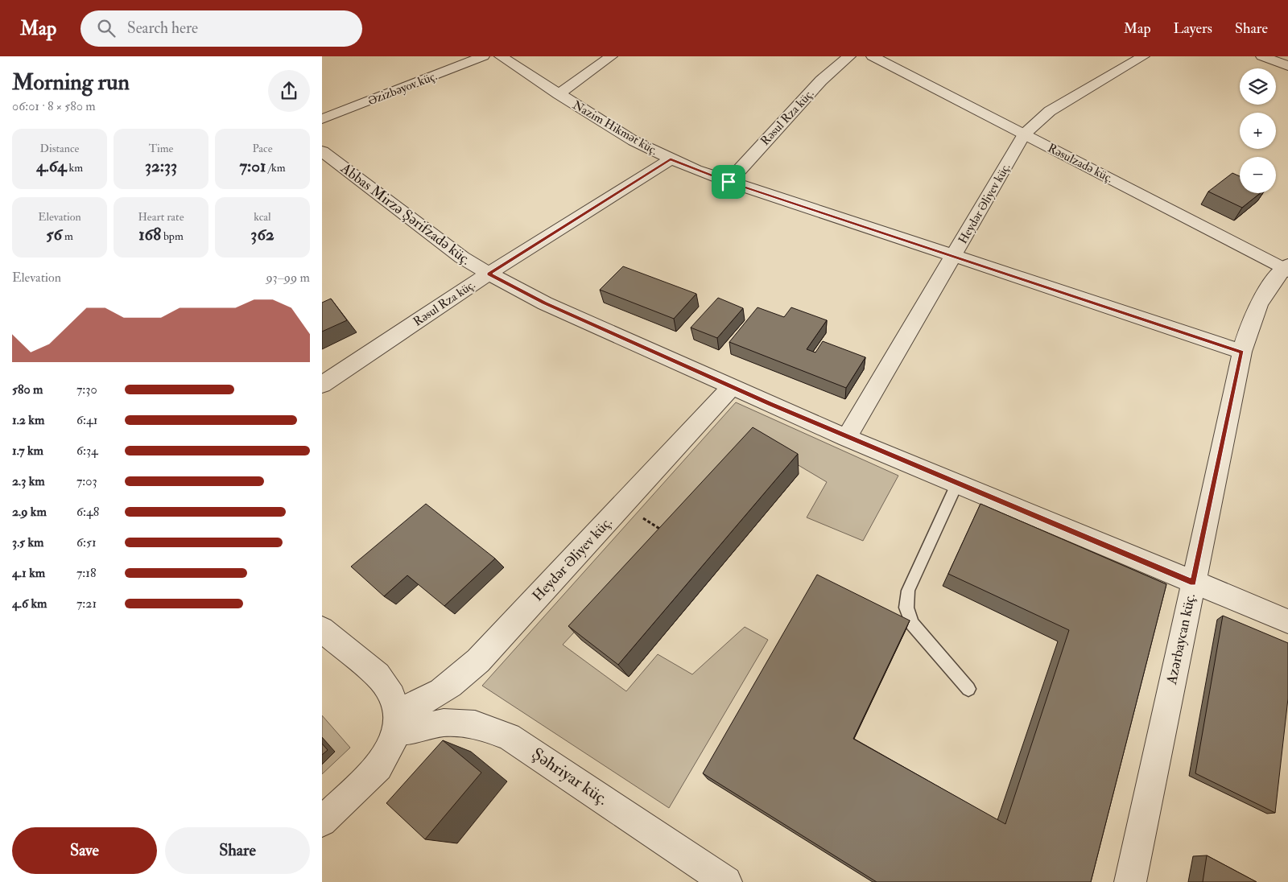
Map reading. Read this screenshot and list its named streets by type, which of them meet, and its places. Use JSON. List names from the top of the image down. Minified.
{"streets":{"street":["Əzizbəyov küç.","Rəsul Rza küç.","Nazim Hikmət küç.","Rəsulzadə küç.","Heydər Əliyev küç.","Abbas Mirzə Şərifzadə küç.","Azərbaycan küç.","Şəhriyar küç."]},"crossings":[["Rəsul Rza küç.","Nazim Hikmət küç."],["Rəsul Rza küç.","Abbas Mirzə Şərifzadə küç."],["Nazim Hikmət küç.","Heydər Əliyev küç."],["Nazim Hikmət küç.","Azərbaycan küç."],["Rəsulzadə küç.","Heydər Əliyev küç."],["Rəsulzadə küç.","Azərbaycan küç."],["Heydər Əliyev küç.","Abbas Mirzə Şərifzadə küç."],["Heydər Əliyev küç.","Şəhriyar küç."],["Abbas Mirzə Şərifzadə küç.","Azərbaycan küç."]],"page":{"header":"Map","search":"Search here","nav":["Map","Layers","Share"],"heading":["Morning run","06:01 · 8 × 580 m"],"map_buttons":["+","−"],"stats":[["Distance","4.64 km"],["Time","32:33"],["Pace","7:01 /km"],["Elevation","56 m"],["Heart rate","168 bpm"],["kcal","362"]],"chart":["Elevation","93–99 m"],"list":[{"name":"580 m","note":"7:30"},{"name":"1.2 km","note":"6:41"},{"name":"1.7 km","note":"6:34"},{"name":"2.3 km","note":"7:03"},{"name":"2.9 km","note":"6:48"},{"name":"3.5 km","note":"6:51"},{"name":"4.1 km","note":"7:18"},{"name":"4.6 km","note":"7:21"}],"buttons":["Save","Share"]}}
